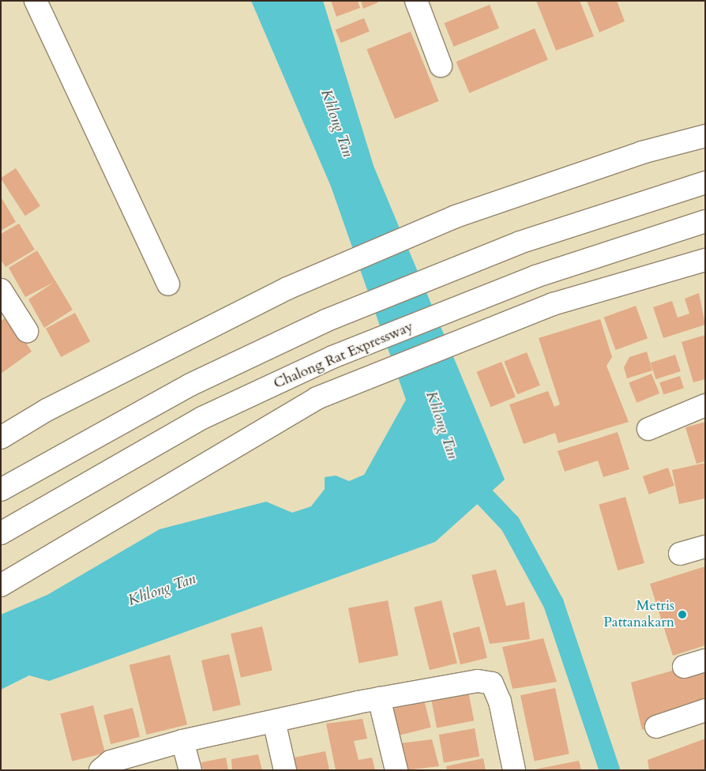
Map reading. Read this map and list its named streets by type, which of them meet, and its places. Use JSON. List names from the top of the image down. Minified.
{"streets":{"main road":["Chalong Rat Expressway"]},"water":["Khlong Tan"],"places":["Metris Pattanakarn"]}
